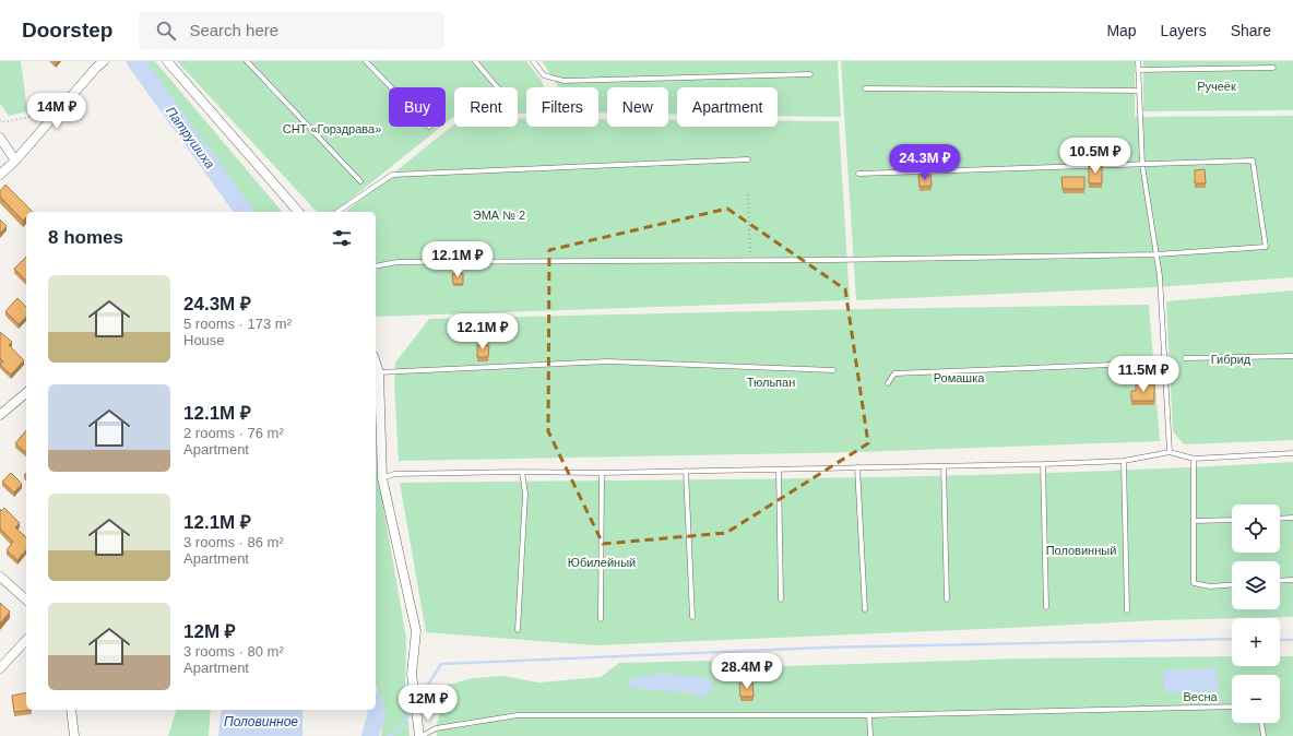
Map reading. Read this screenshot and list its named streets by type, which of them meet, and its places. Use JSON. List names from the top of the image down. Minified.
{"water":["Патрушиха","Половинное"],"parks":["Ручеёк","СНТ «Горздрава»","ЭМА № 2","Гибрид","Ромашка","Тюльпан","Половинный","Юбилейный","Весна"],"page":{"header":"Doorstep","search":"Search here","nav":["Map","Layers","Share"],"chip":["Buy","Rent","Filters","New","Apartment"],"price":["14M ₽","10.5M ₽","24.3M ₽","12.1M ₽","12.1M ₽","11.5M ₽","28.4M ₽","12M ₽"],"heading":"8 homes","list":[{"name":"24.3M ₽","note":"5 rooms · 173 m² · House"},{"name":"12.1M ₽","note":"2 rooms · 76 m² · Apartment"},{"name":"12.1M ₽","note":"3 rooms · 86 m² · Apartment"},{"name":"12M ₽","note":"3 rooms · 80 m² · Apartment"}],"map_buttons":["+","−"]}}
